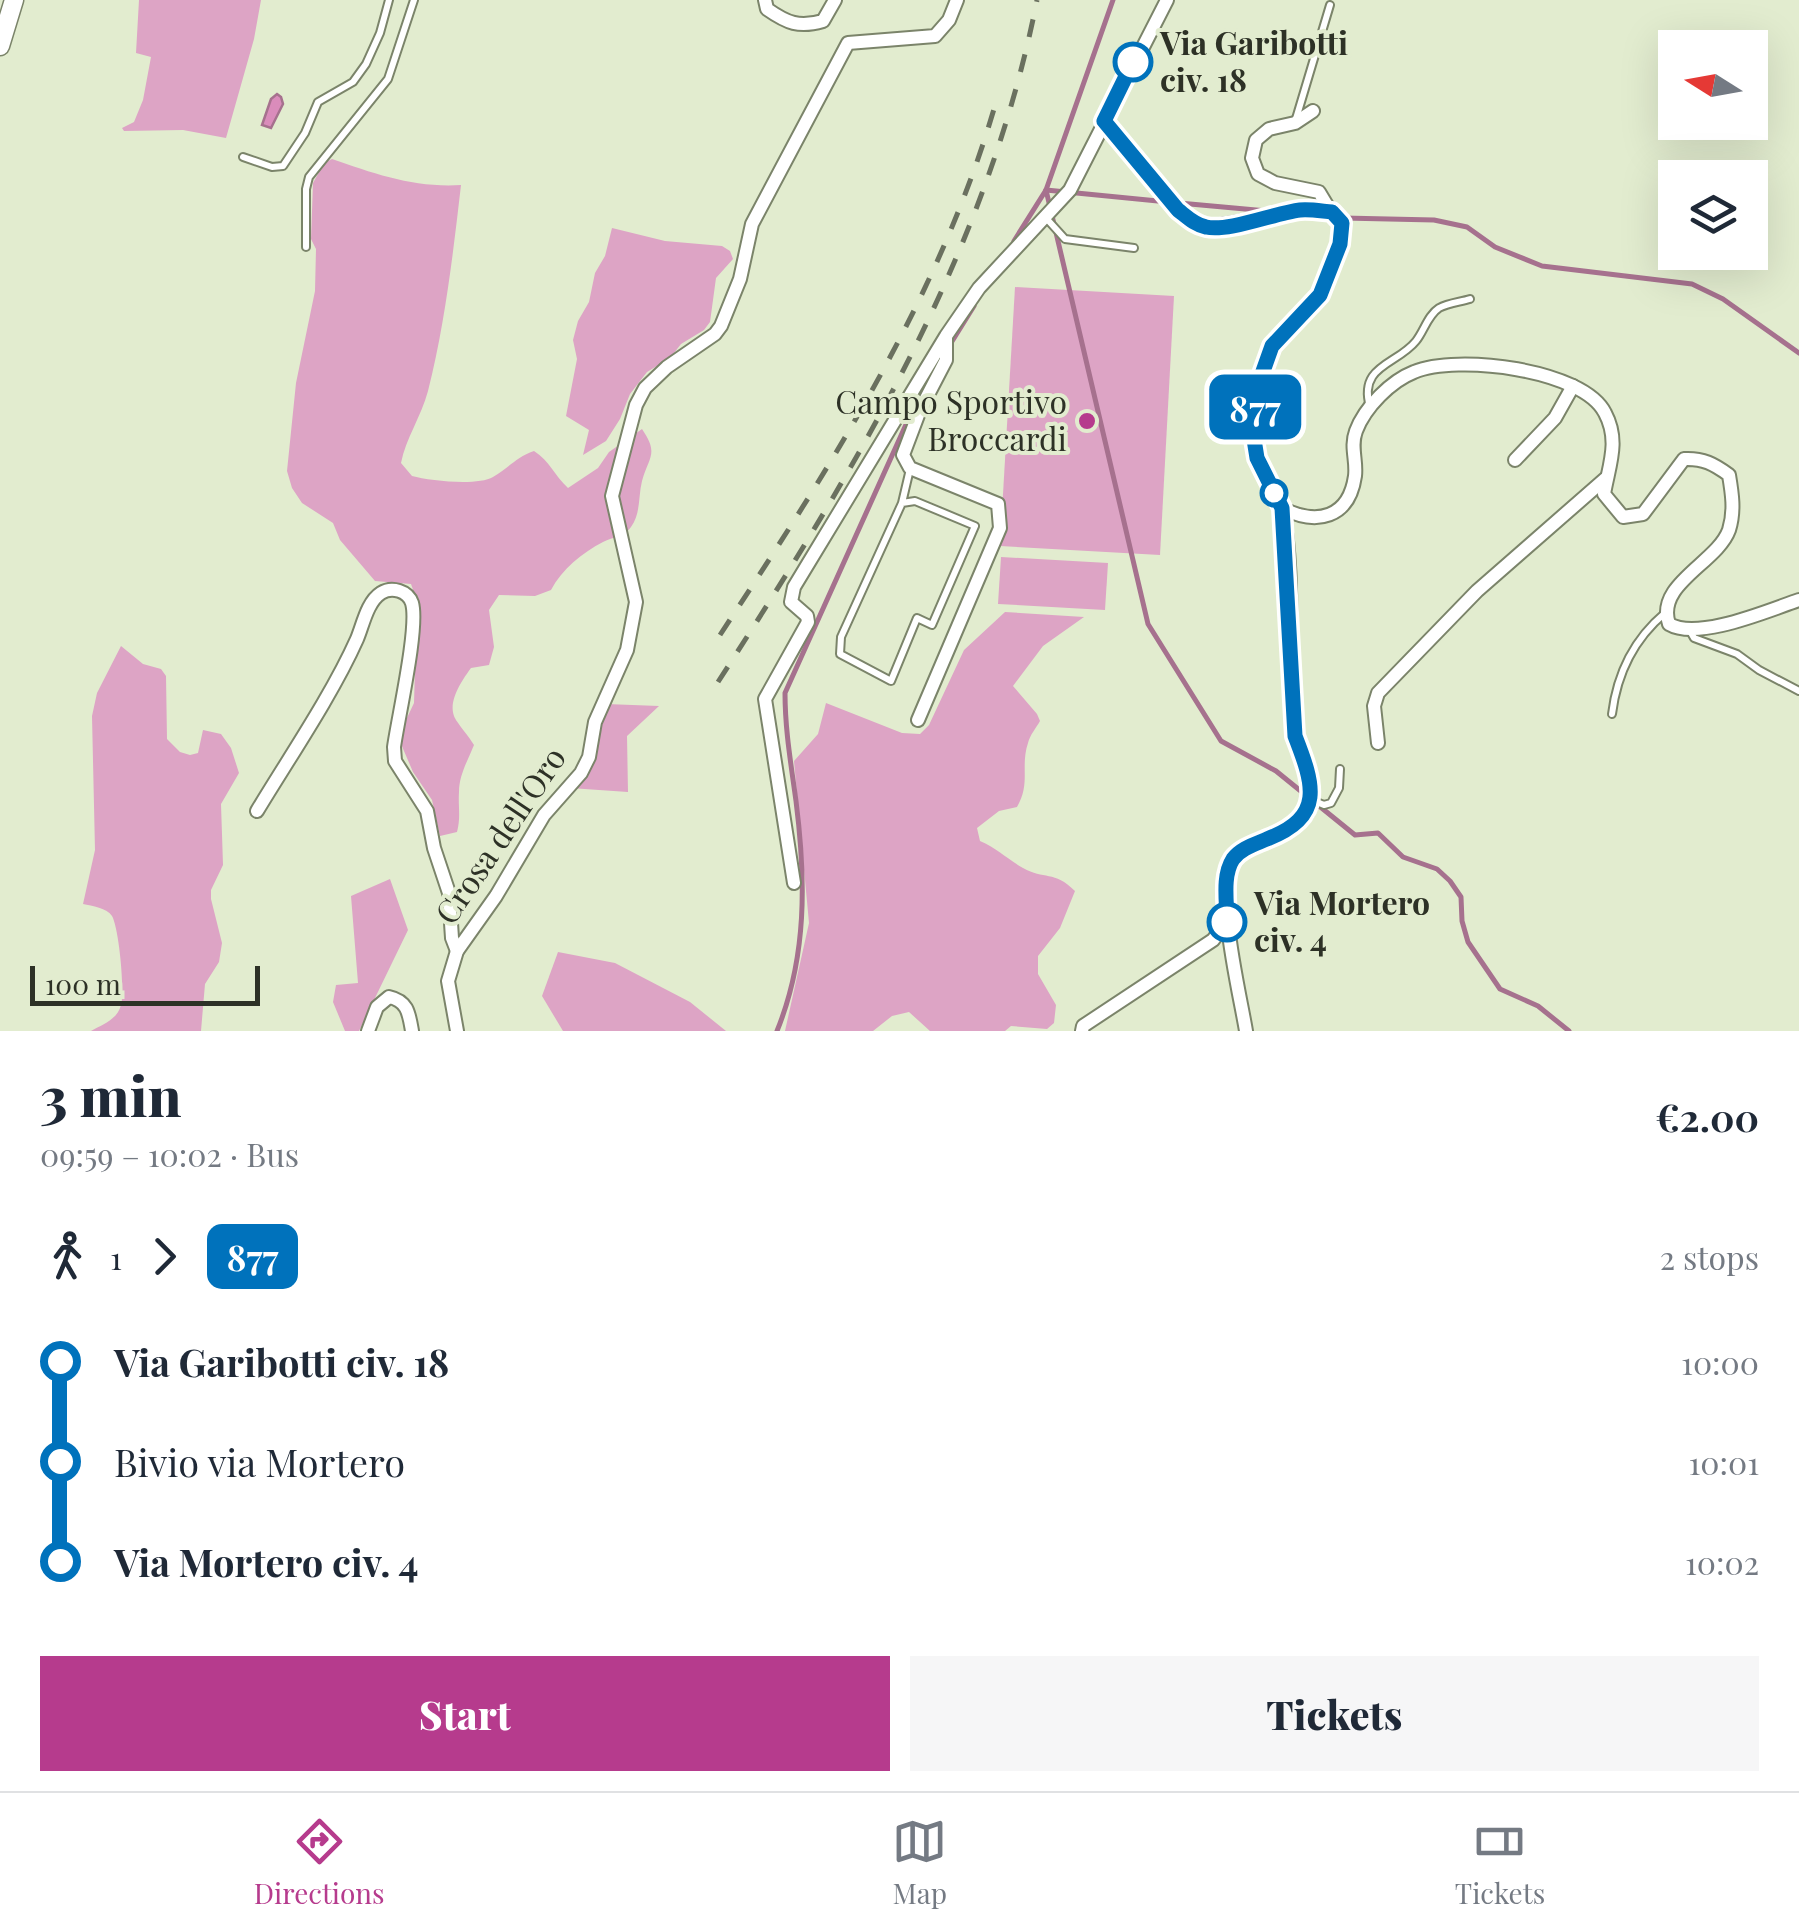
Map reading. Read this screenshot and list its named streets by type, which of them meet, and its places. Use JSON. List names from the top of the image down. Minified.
{"streets":{"street":["Crosa dell'Oro"]},"places":["Via Garibotti civ. 18","Campo Sportivo Broccardi","Via Mortero civ. 4"],"lines":["bus line 877"],"scale_bar":"100 m","north":"left","page":{"on_map":"877","scale":"100 m","heading":["3 min","09:59 – 10:02 · Bus","€2.00"],"legs":["1","877","2 stops"],"list":[{"name":"Via Garibotti civ. 18","value":"10:00"},{"name":"Bivio via Mortero","value":"10:01"},{"name":"Via Mortero civ. 4","value":"10:02"}],"buttons":["Start","Tickets"],"tabs":["Directions","Map","Tickets"]}}
